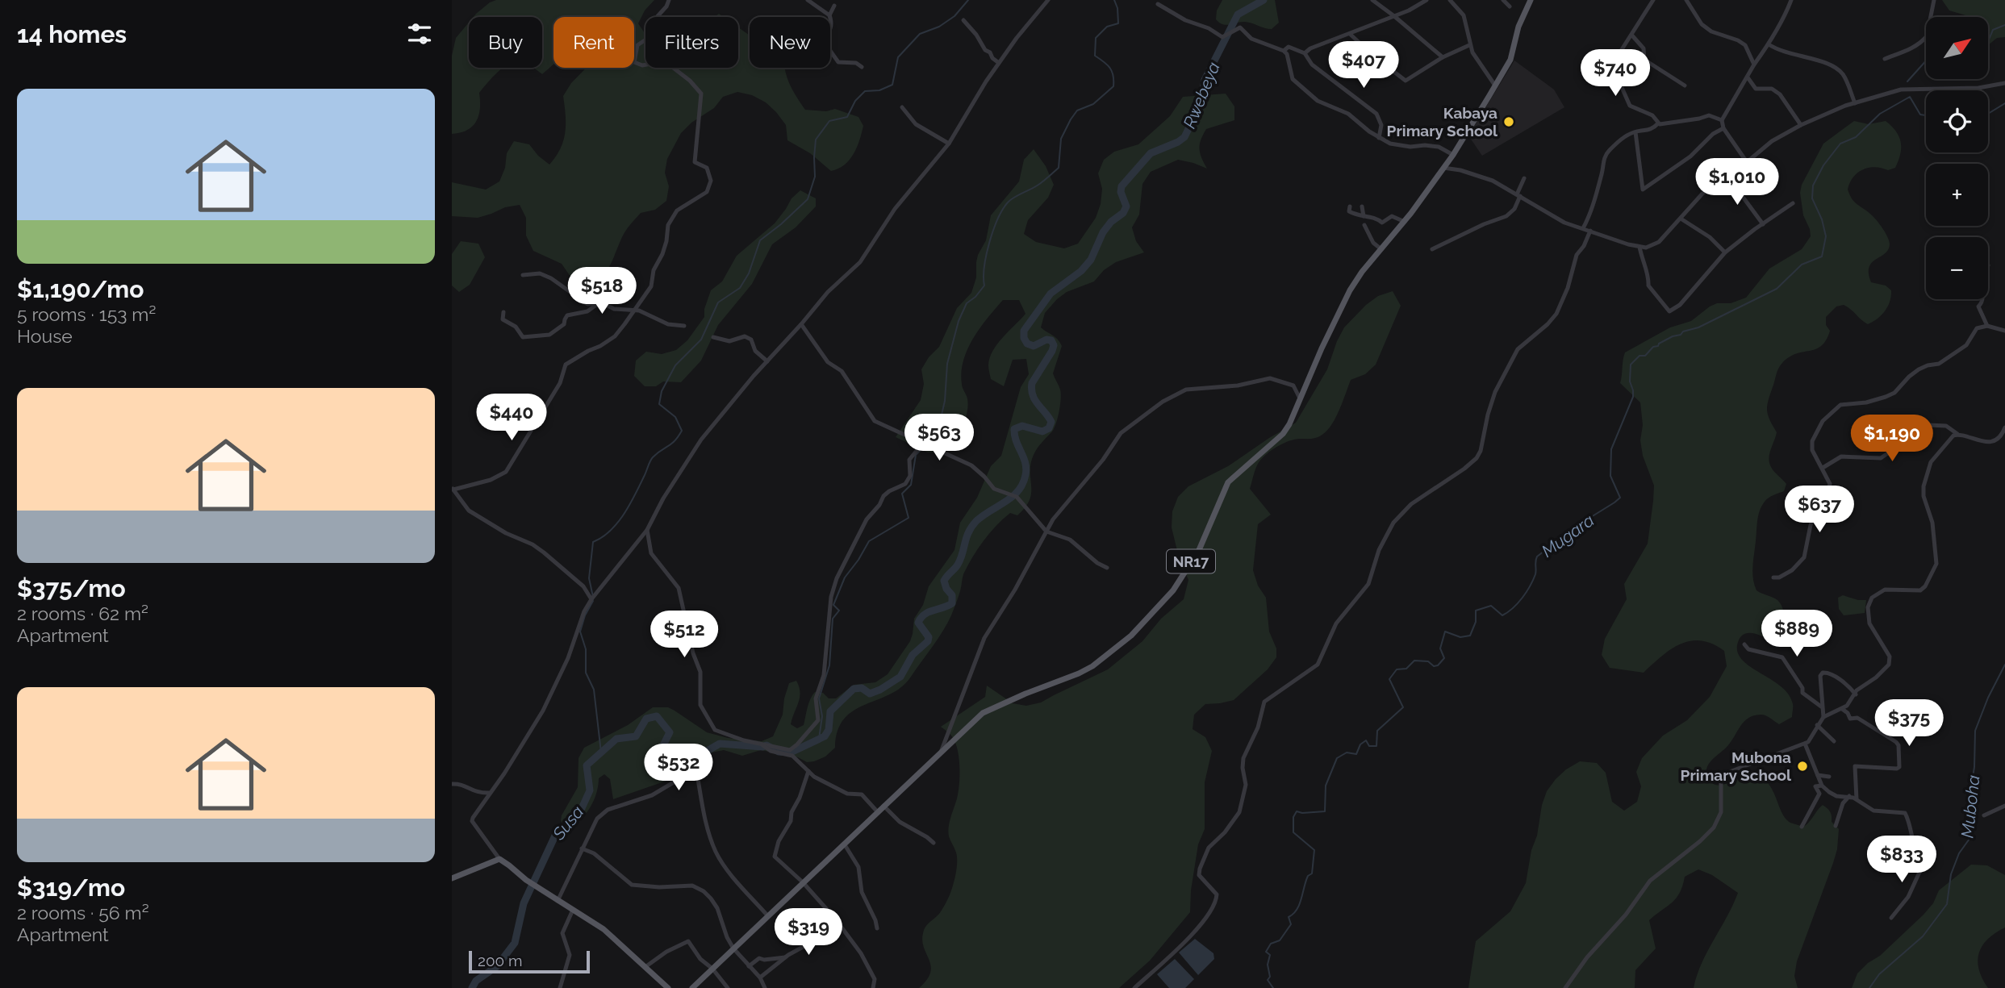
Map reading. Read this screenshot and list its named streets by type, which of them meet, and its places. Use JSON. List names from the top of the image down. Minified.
{"streets":{"main road":["NR17"]},"water":["Rwebeya","Mugara","Muboha","Susa"],"places":["Kabaya Primary School","Mubona Primary School"],"scale_bar":"200 m","north":"top right","page":{"heading":"14 homes","map_buttons":["+","−"],"chip":["Buy","Rent","Filters","New"],"price":["$407","$740","$1,010","$518","$440","$563","$1,190","$637","$889","$512","$375","$532","$833","$319"],"list":[{"name":"$1,190/mo","note":"5 rooms · 153 m² · House"},{"name":"$375/mo","note":"2 rooms · 62 m² · Apartment"},{"name":"$319/mo","note":"2 rooms · 56 m² · Apartment"}],"scale":"200 m"}}
